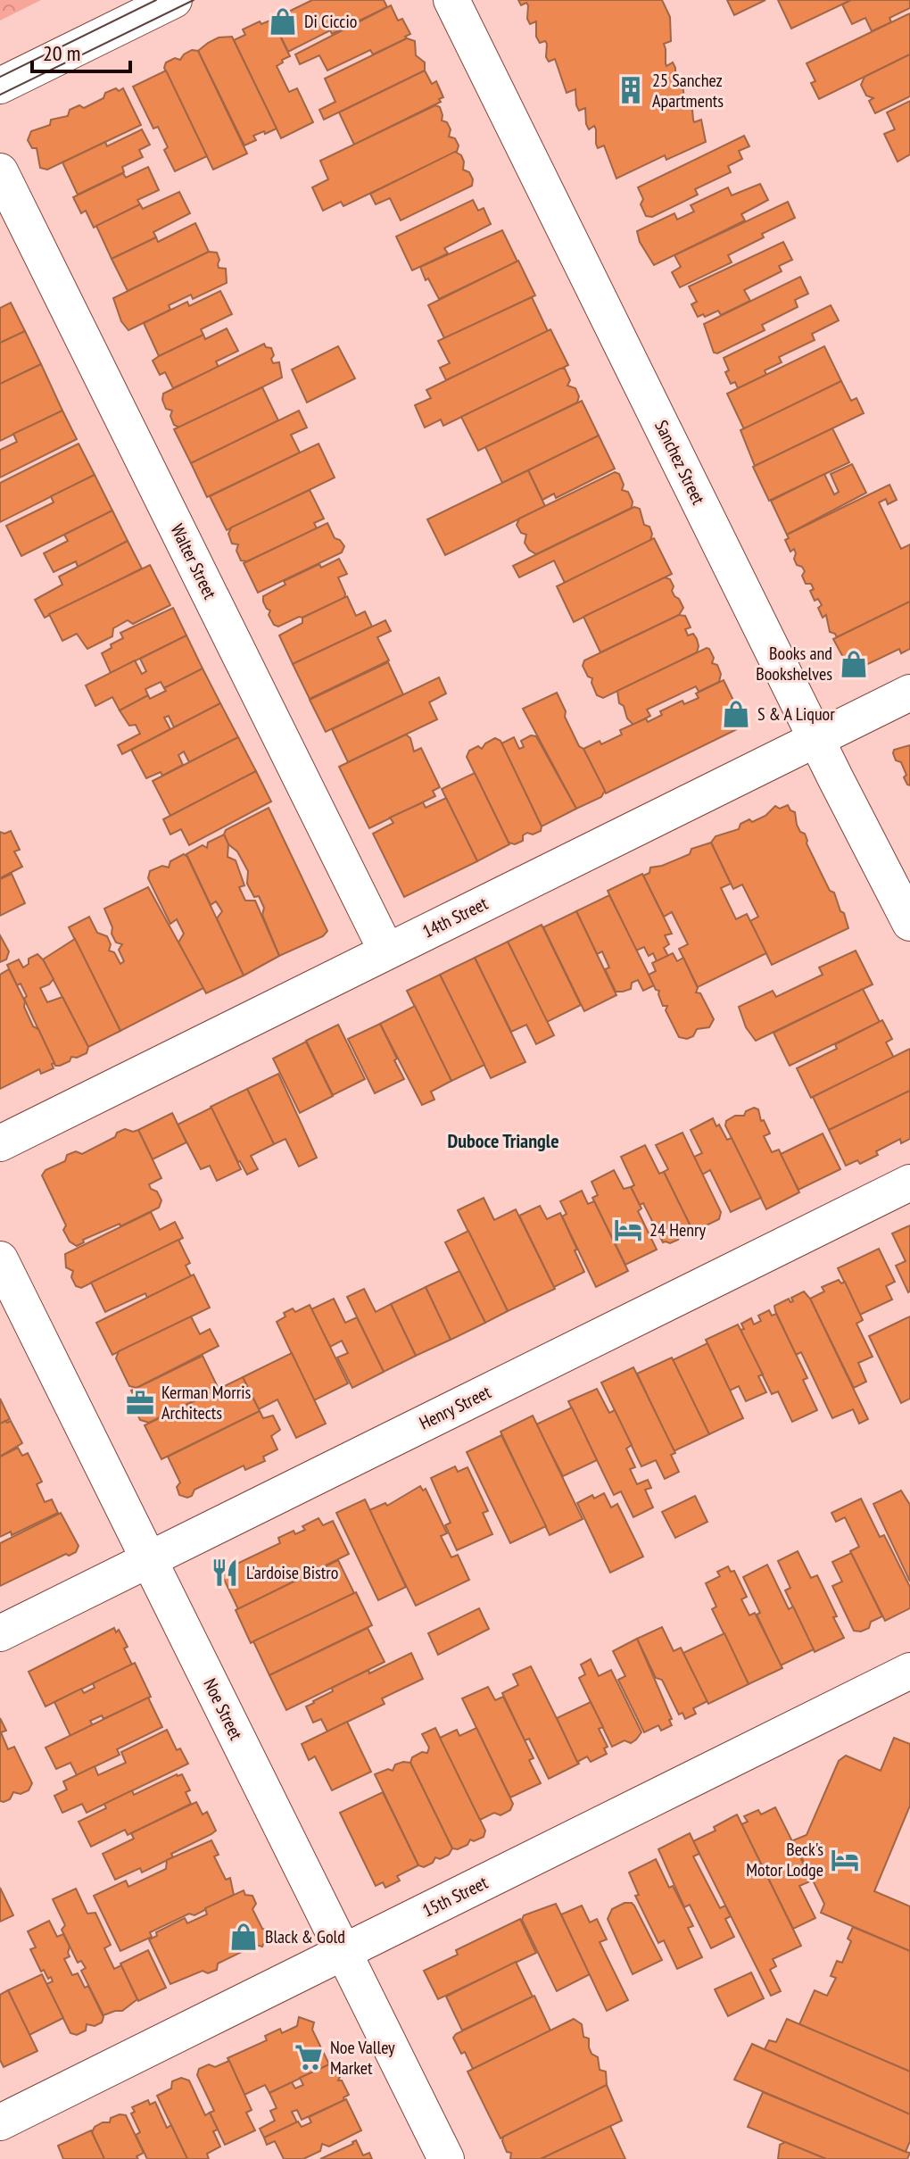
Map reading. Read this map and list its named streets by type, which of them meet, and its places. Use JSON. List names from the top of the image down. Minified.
{"streets":{"street":["Sanchez Street","Walter Street","14th Street","Henry Street","Noe Street","15th Street"]},"crossings":[["Sanchez Street","14th Street"],["Walter Street","14th Street"],["Henry Street","Noe Street"],["Noe Street","15th Street"]],"districts":["Duboce Triangle"],"places":{"shop":["Di Ciccio","Books and Bookshelves","S & A Liquor","Black & Gold"],"building":["25 Sanchez Apartments"],"hotel":["24 Henry","Beck's Motor Lodge"],"office":["Kerman Morris Architects"],"restaurant":["L'ardoise Bistro"],"supermarket":["Noe Valley Market"]},"scale_bar":"20 m"}
